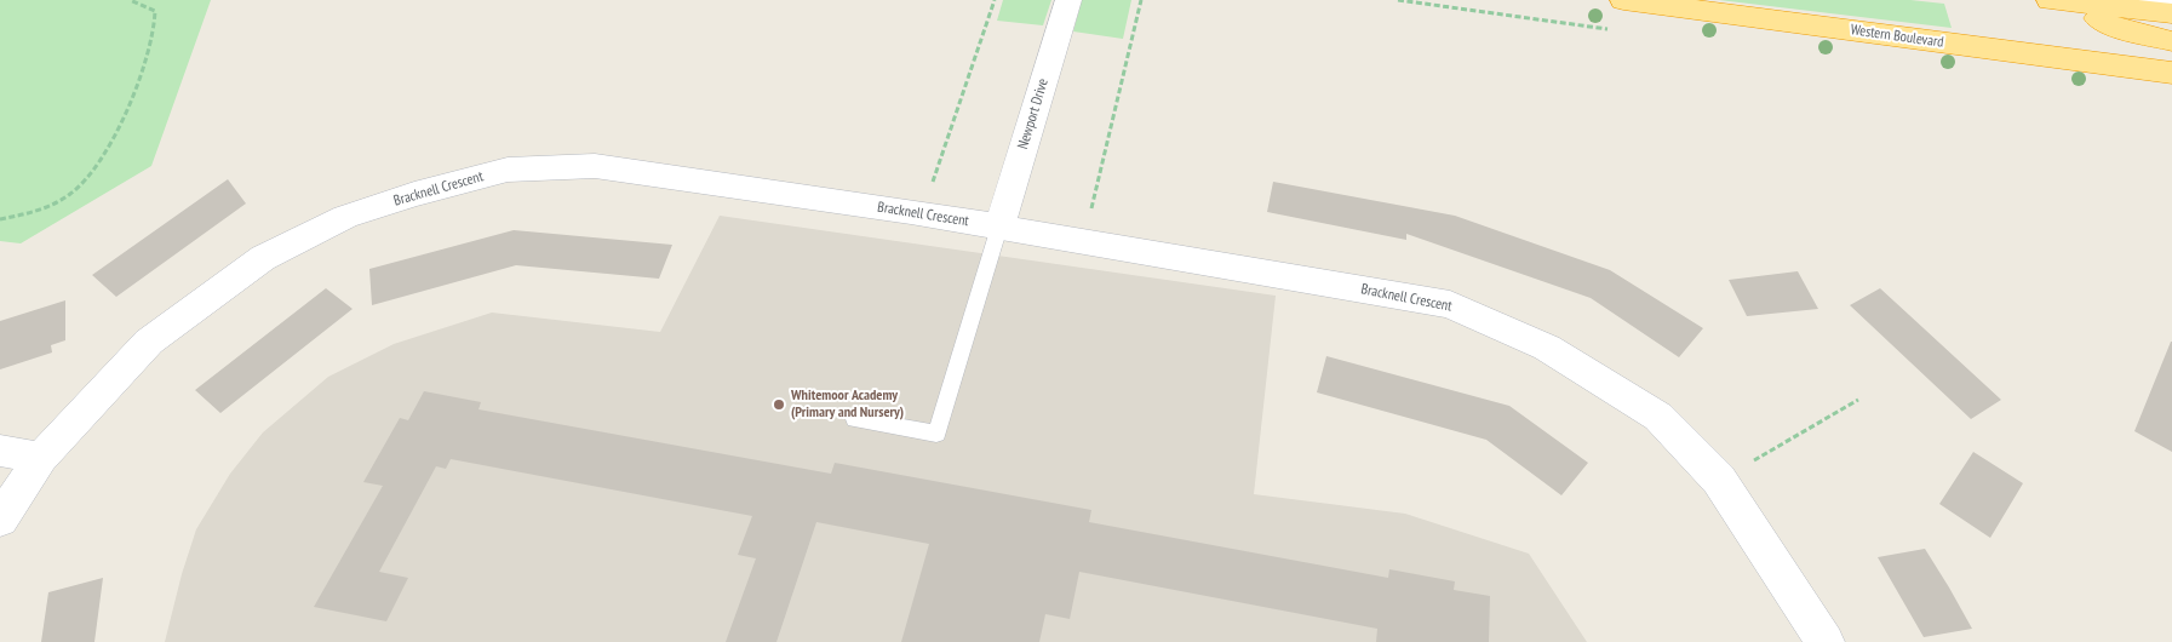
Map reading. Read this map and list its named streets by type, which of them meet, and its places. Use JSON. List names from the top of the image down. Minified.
{"streets":{"highway":["Western Boulevard"],"street":["Newport Drive","Bracknell Crescent"]},"crossings":[["Newport Drive","Bracknell Crescent"]],"places":["Whitemoor Academy (Primary and Nursery)"]}
